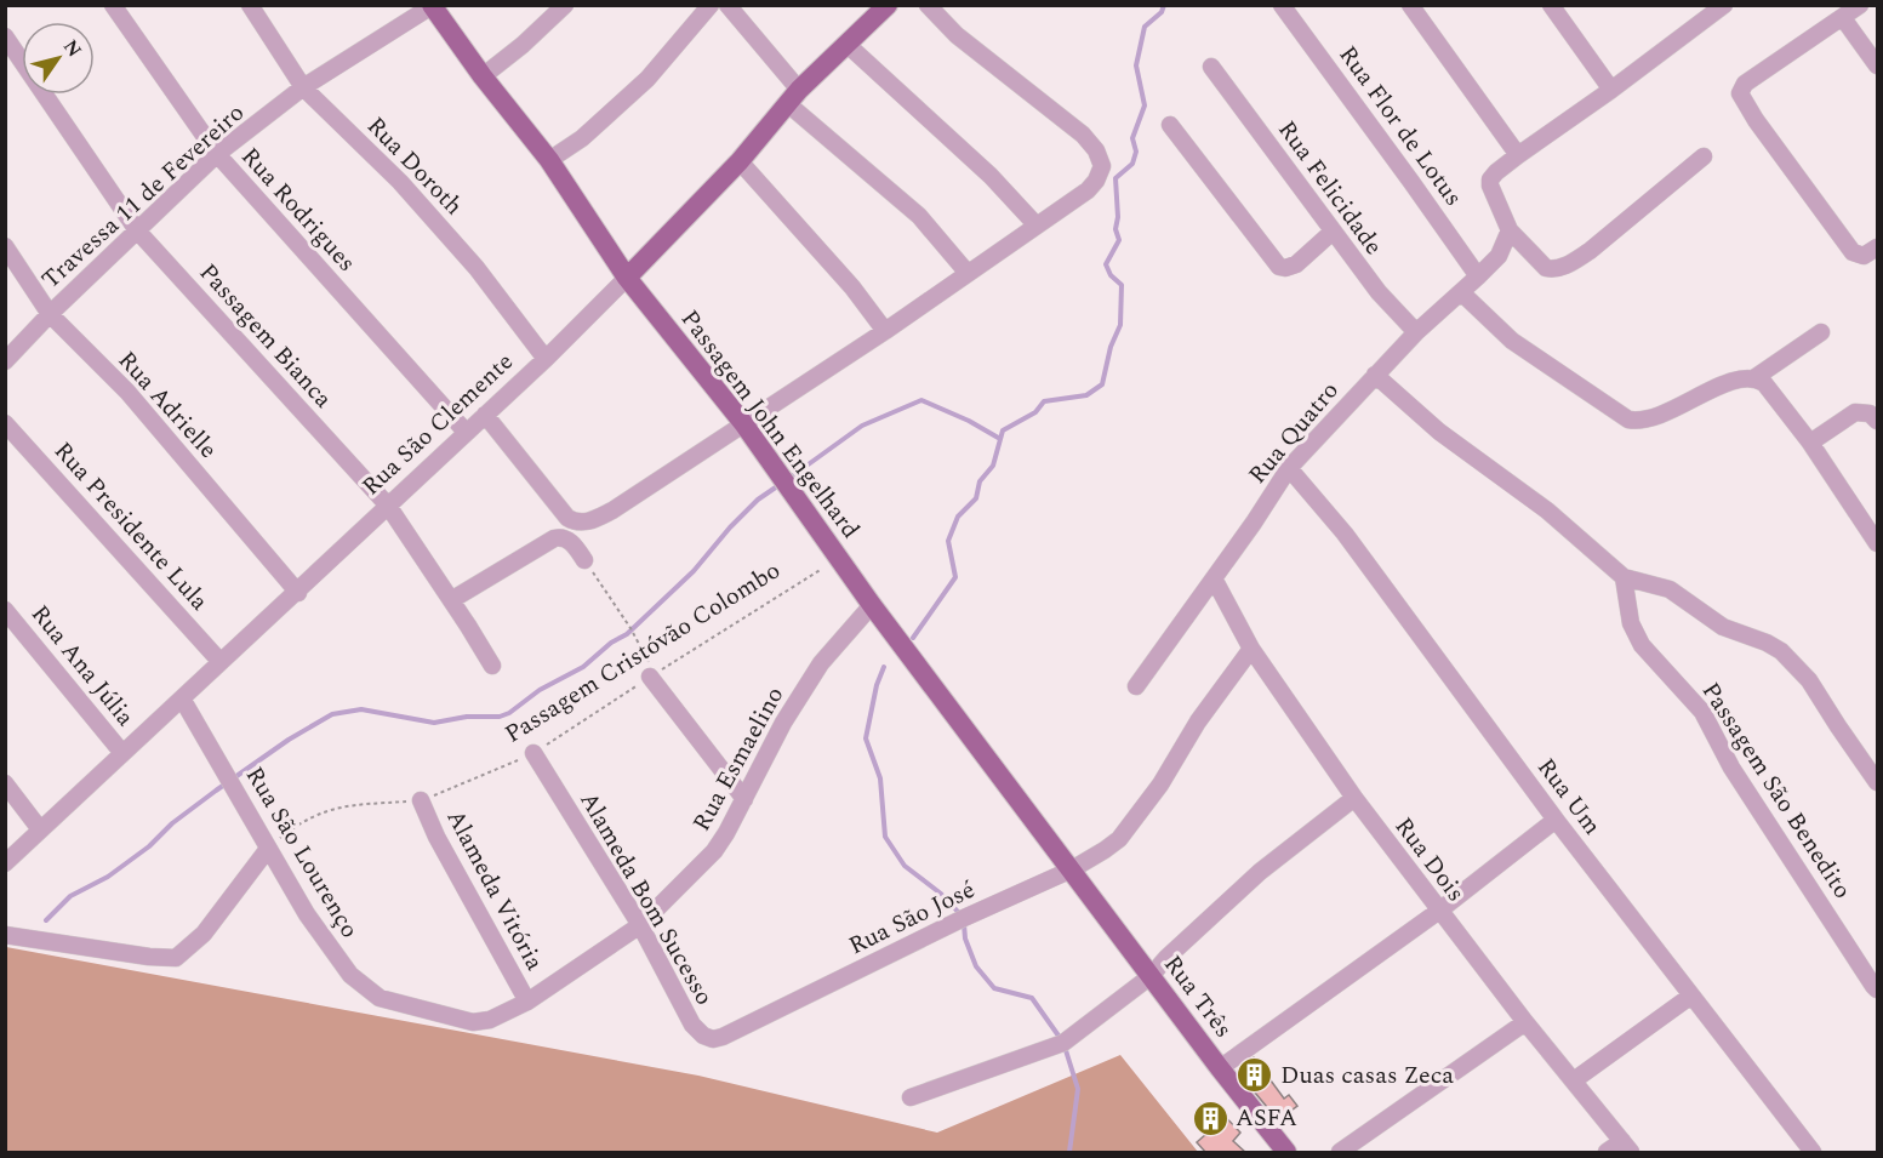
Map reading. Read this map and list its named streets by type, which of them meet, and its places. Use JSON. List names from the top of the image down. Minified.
{"streets":{"main road":["Rua São Clemente","Passagem John Engelhard","Rua Três"],"street":["Rua Flor de Lotus","Rua Doroth","Rua Felicidade","Travessa 11 de Fevereiro","Rua Rodrigues","Passagem Bianca","Rua Adrielle","Rua Quatro","Rua Presidente Lula","Rua Ana Júlia","Rua Esmaelino","Passagem São Benedito","Rua Um","Rua São Lourenço","Rua Dois","Alameda Vitória","Alameda Bom Sucesso","Rua São José"],"path":["Passagem Cristóvão Colombo"]},"crossings":[["Rua Flor de Lotus","Rua Quatro"],["Rua Doroth","Travessa 11 de Fevereiro"],["Rua Doroth","Rua São Clemente"],["Rua Felicidade","Rua Quatro"],["Travessa 11 de Fevereiro","Rua Rodrigues"],["Travessa 11 de Fevereiro","Passagem Bianca"],["Travessa 11 de Fevereiro","Rua Adrielle"],["Travessa 11 de Fevereiro","Passagem John Engelhard"],["Rua Rodrigues","Rua São Clemente"],["Passagem Bianca","Rua São Clemente"],["Rua Adrielle","Rua São Clemente"],["Rua São Clemente","Passagem John Engelhard"],["Rua São Clemente","Rua Presidente Lula"],["Rua São Clemente","Rua Ana Júlia"],["Rua São Clemente","Rua São Lourenço"],["Passagem John Engelhard","Passagem Cristóvão Colombo"],["Passagem John Engelhard","Rua Esmaelino"],["Passagem John Engelhard","Rua São José"],["Passagem John Engelhard","Rua Três"],["Rua Quatro","Rua Um"],["Rua Quatro","Rua Dois"],["Passagem Cristóvão Colombo","Rua São Lourenço"],["Passagem Cristóvão Colombo","Alameda Vitória"],["Passagem Cristóvão Colombo","Alameda Bom Sucesso"],["Rua Esmaelino","Rua São Lourenço"],["Rua Esmaelino","Alameda Vitória"],["Rua Esmaelino","Alameda Bom Sucesso"],["Rua São Lourenço","Alameda Vitória"],["Rua Dois","Rua São José"],["Alameda Bom Sucesso","Rua São José"],["Rua São José","Rua Três"]],"places":{"building":["Duas casas Zeca","ASFA"]},"north":"top right"}
